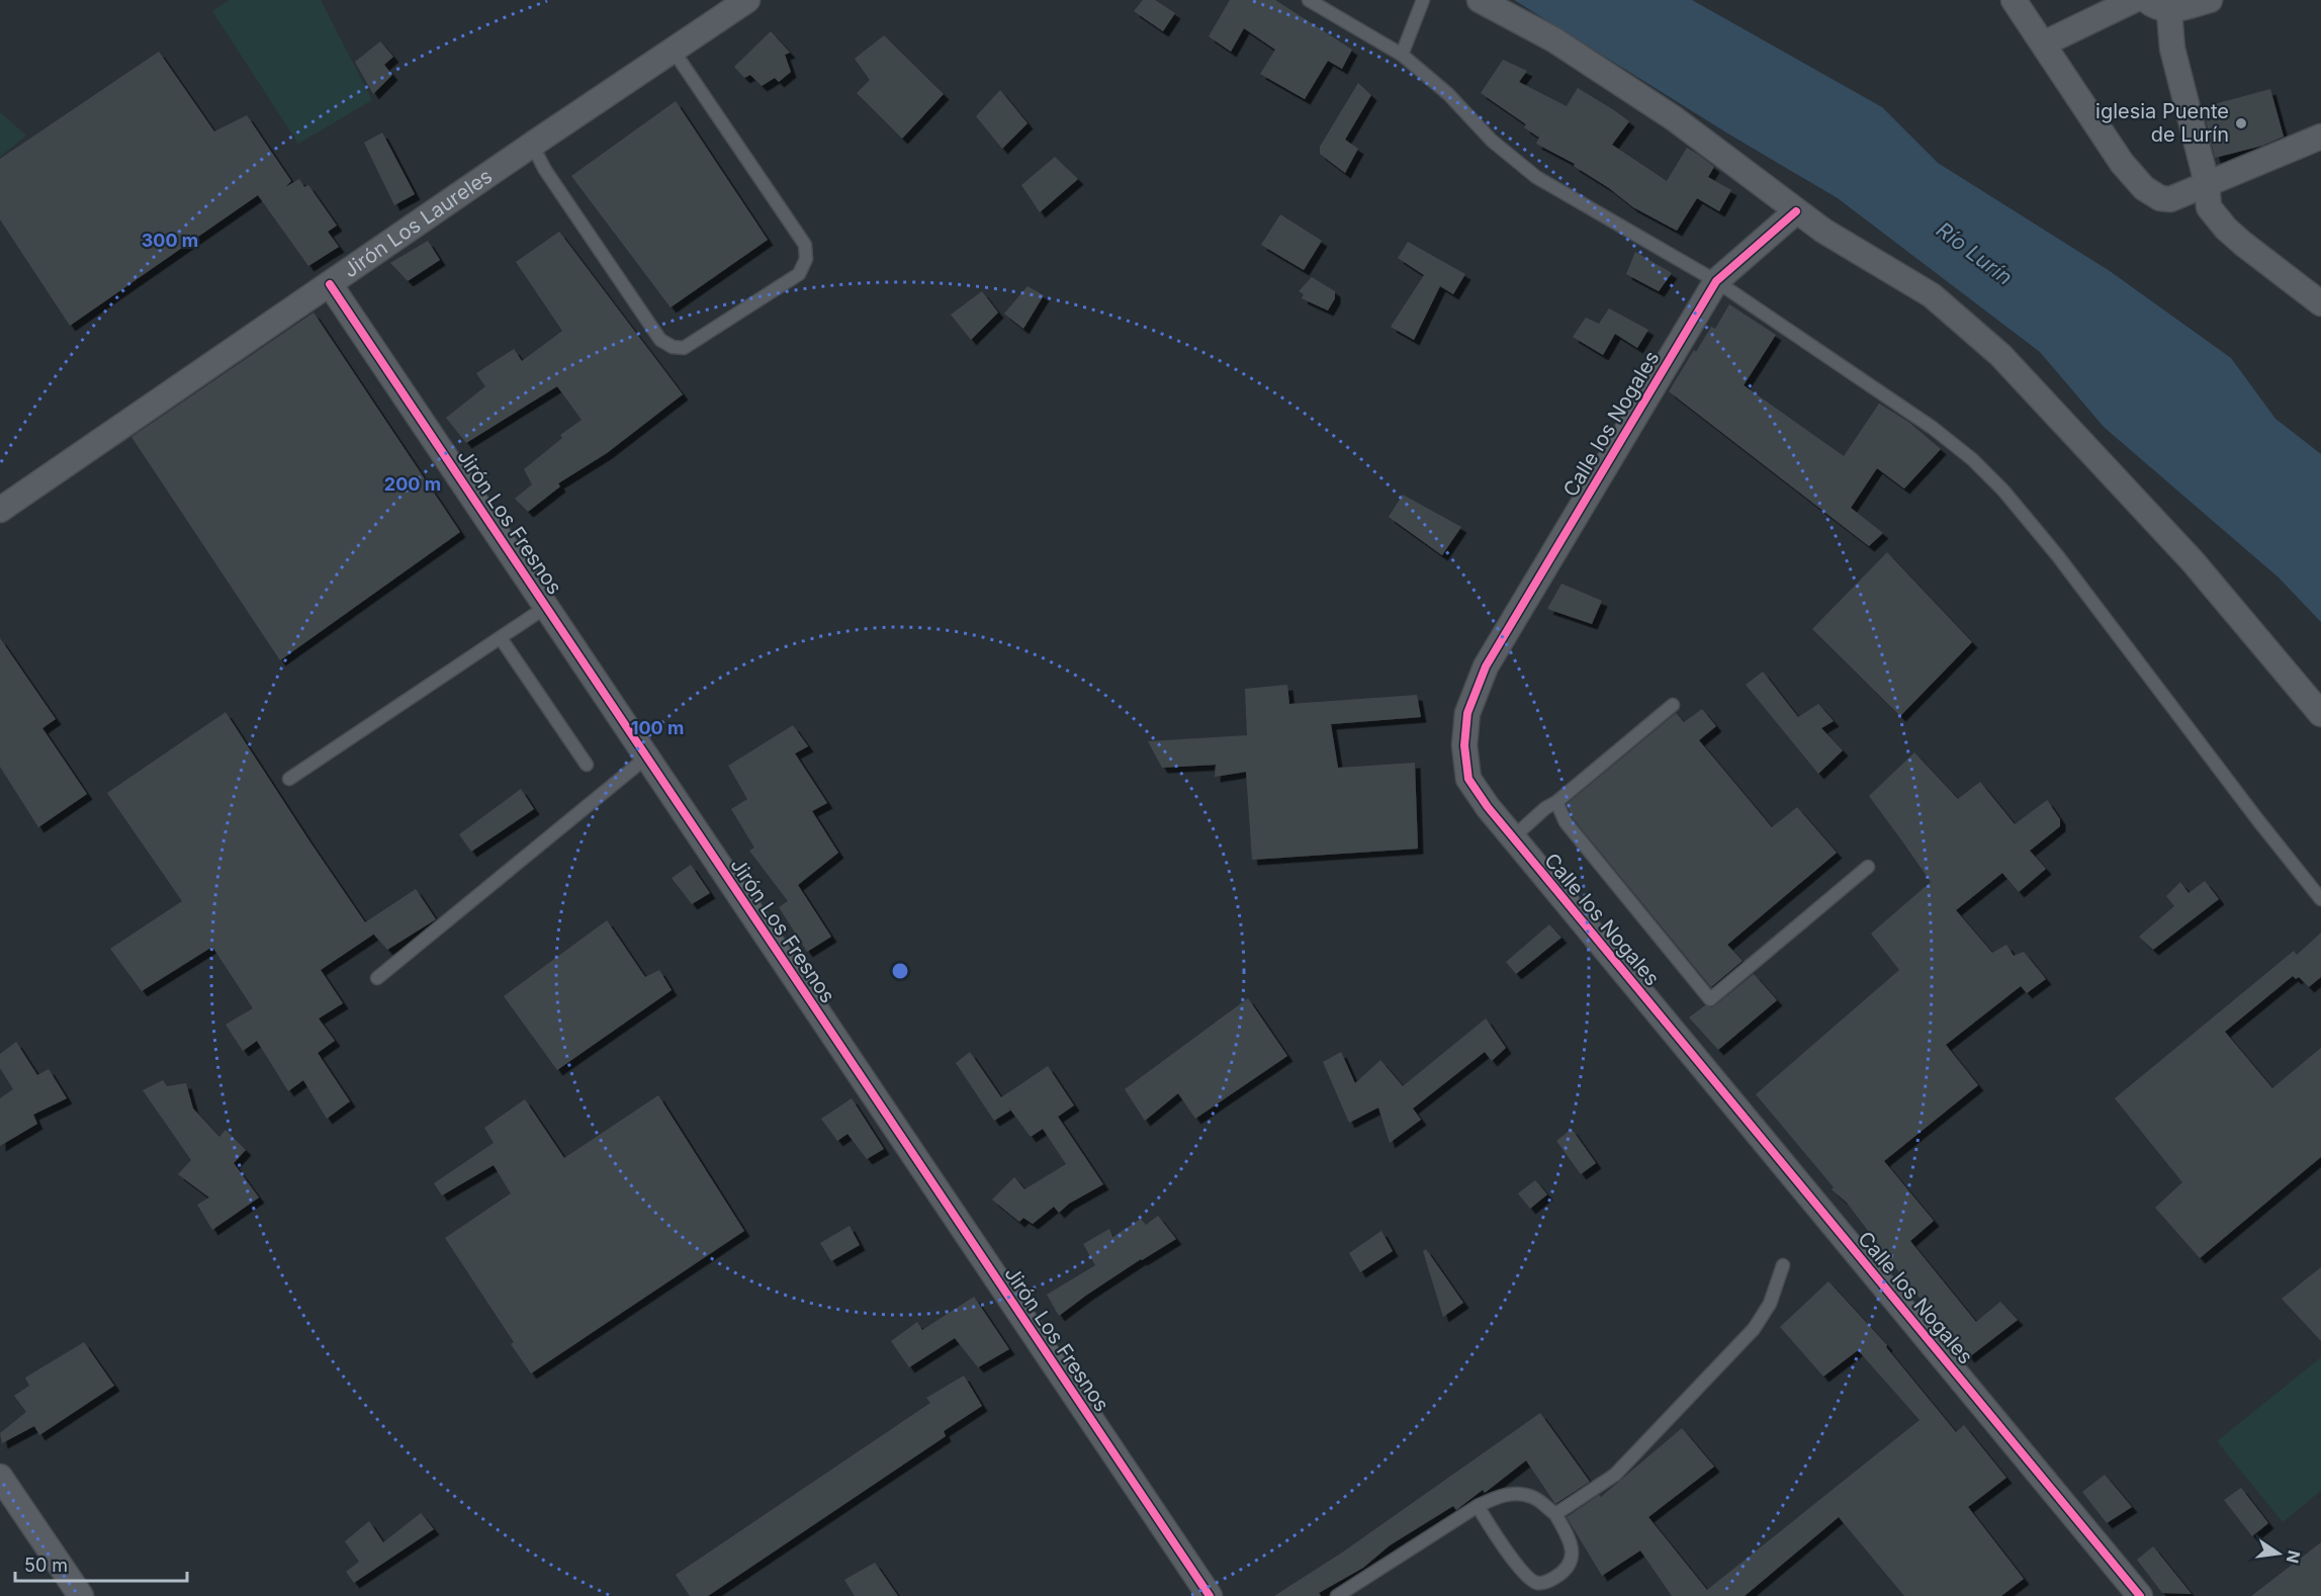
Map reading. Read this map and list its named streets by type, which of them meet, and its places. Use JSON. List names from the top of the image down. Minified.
{"streets":{"street":["Jirón Los Laureles","Calle los Nogales","Jirón Los Fresnos"]},"crossings":[["Jirón Los Laureles","Jirón Los Fresnos"]],"water":["Río Lurín"],"places":["iglesia Puente de Lurín"],"scale_bar":"50 m","north":"right","rings":["300 m","200 m","100 m"]}
